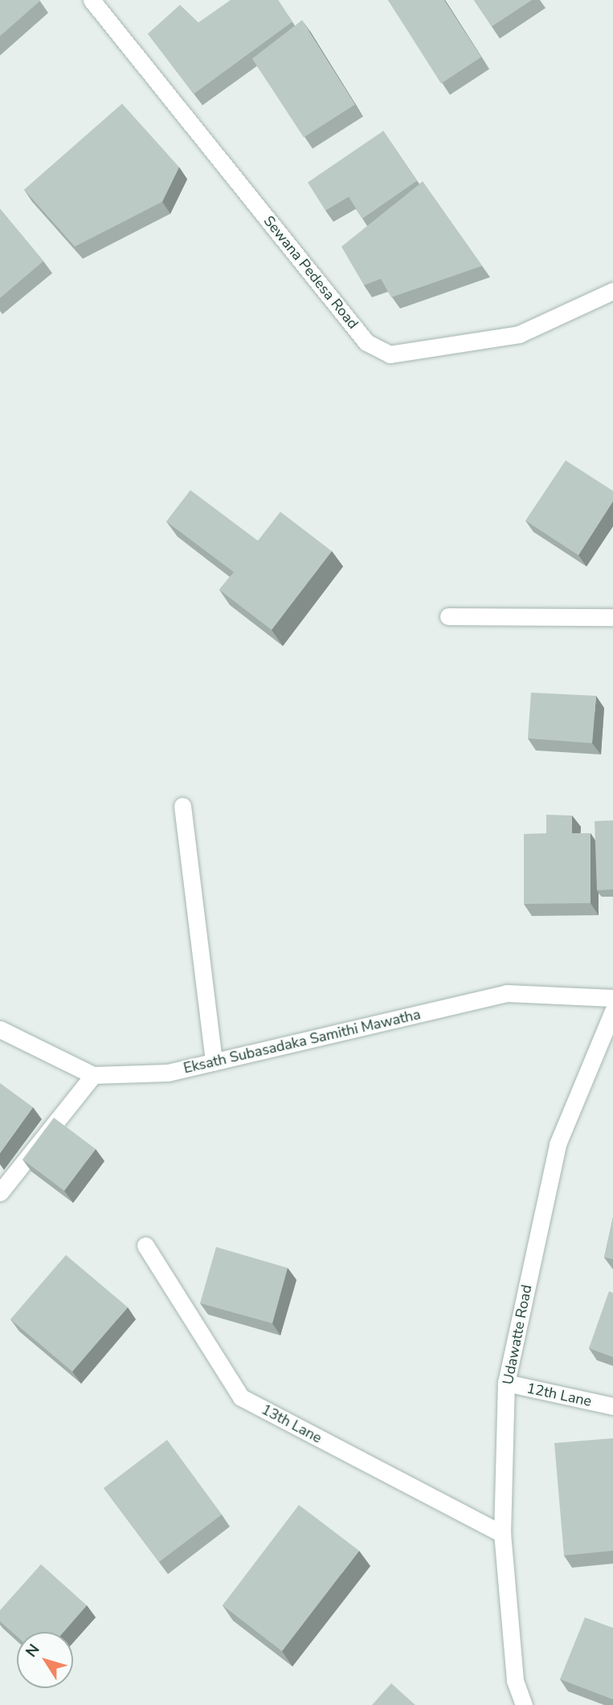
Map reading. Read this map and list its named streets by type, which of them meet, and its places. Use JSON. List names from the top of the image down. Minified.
{"streets":{"street":["Sewana Pedesa Road","Eksath Subasadaka Samithi Mawatha","Udawatte Road","12th Lane","13th Lane"]},"crossings":[["Udawatte Road","12th Lane"],["Udawatte Road","13th Lane"]],"north":"top left"}
